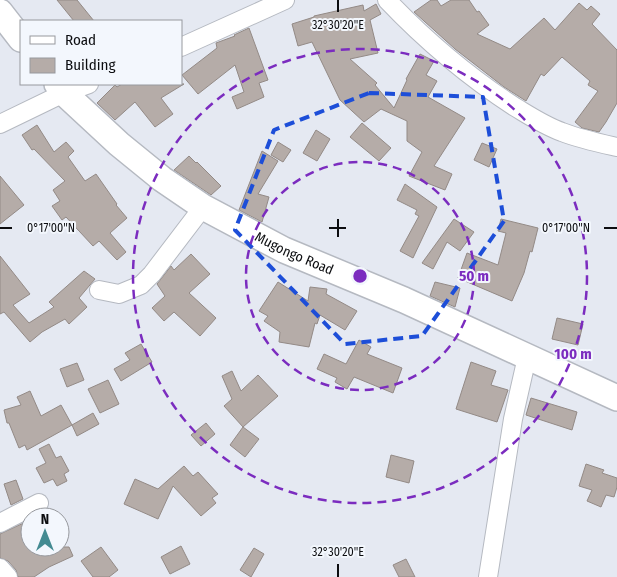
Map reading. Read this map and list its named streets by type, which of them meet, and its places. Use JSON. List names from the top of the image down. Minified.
{"streets":{"street":["Mugongo Road"]},"legend":["Road","Building"],"north":"top","coordinates":["32°30'20\"E","0°17'00\"N"],"rings":["50 m","100 m"]}
